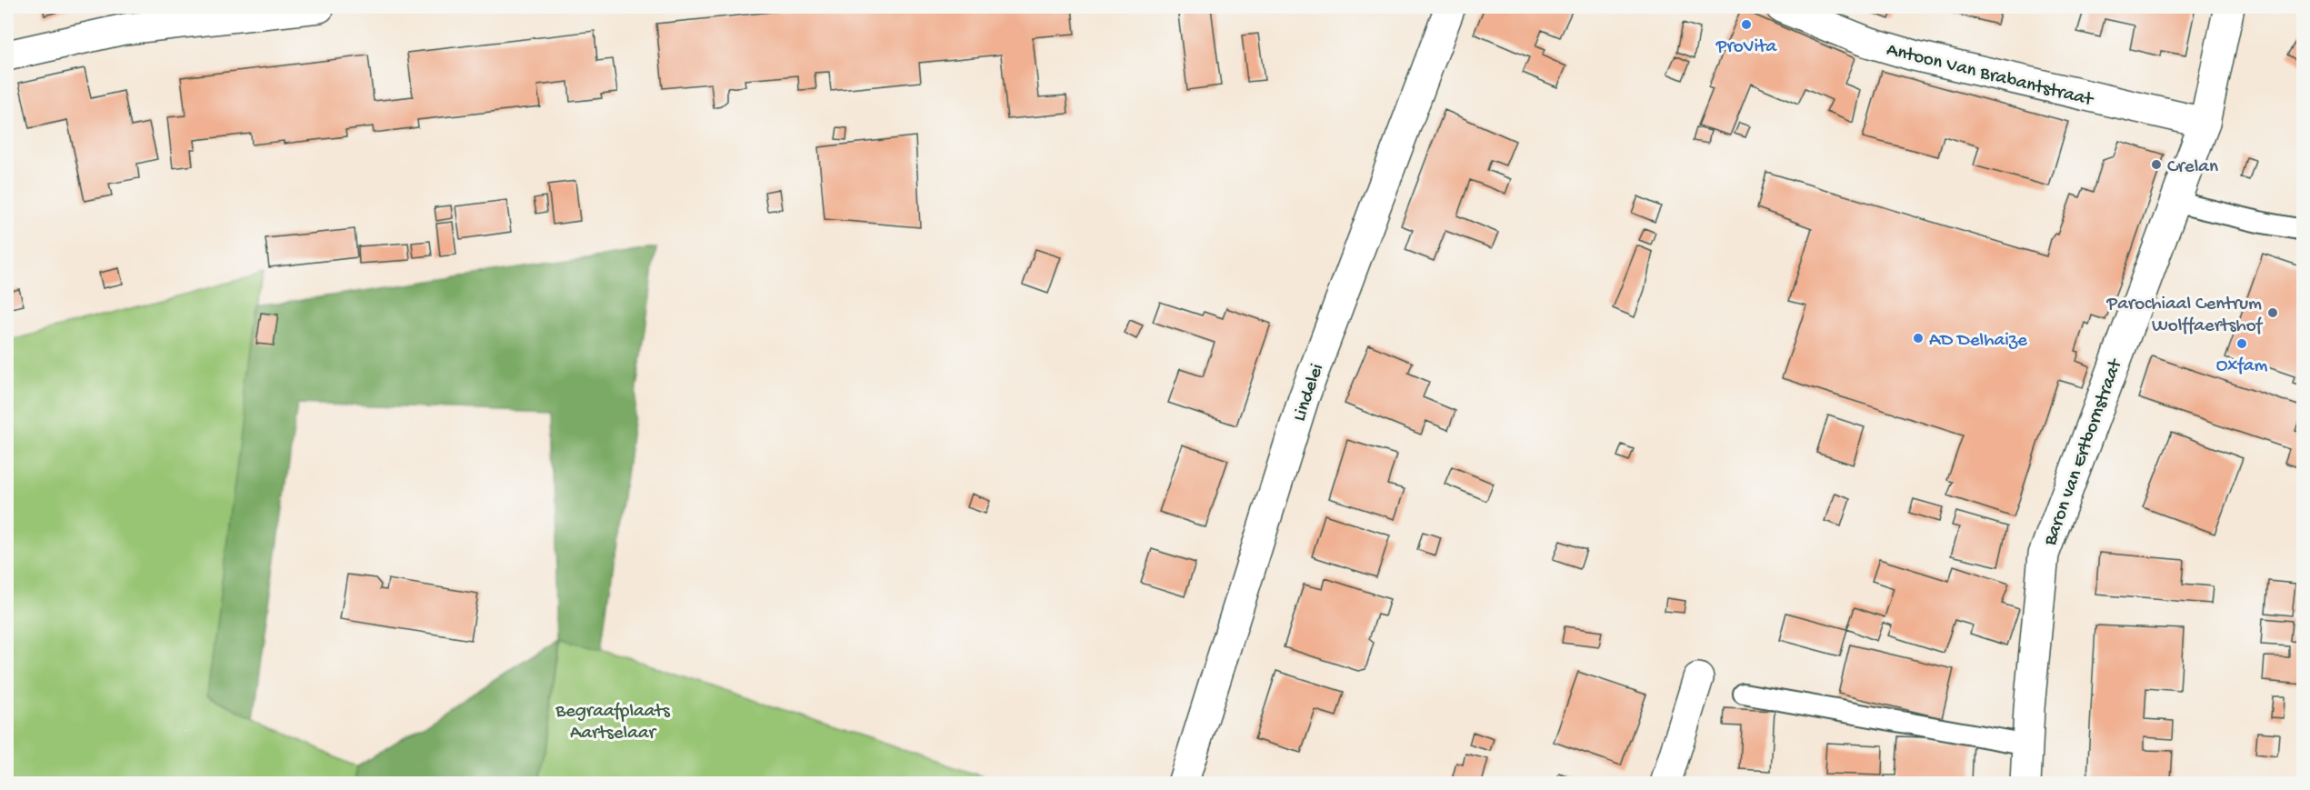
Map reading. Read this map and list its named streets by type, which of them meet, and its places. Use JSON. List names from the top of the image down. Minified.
{"streets":{"street":["Antoon Van Brabantstraat","Lindelei","Baron van Ertbornstraat"]},"crossings":[["Antoon Van Brabantstraat","Baron van Ertbornstraat"]],"parks":["Begraafplaats Aartselaar"],"places":["ProVita","Crelan","Parochiaal Centrum Wolffaertshof","AD Delhaize","Oxfam"]}
